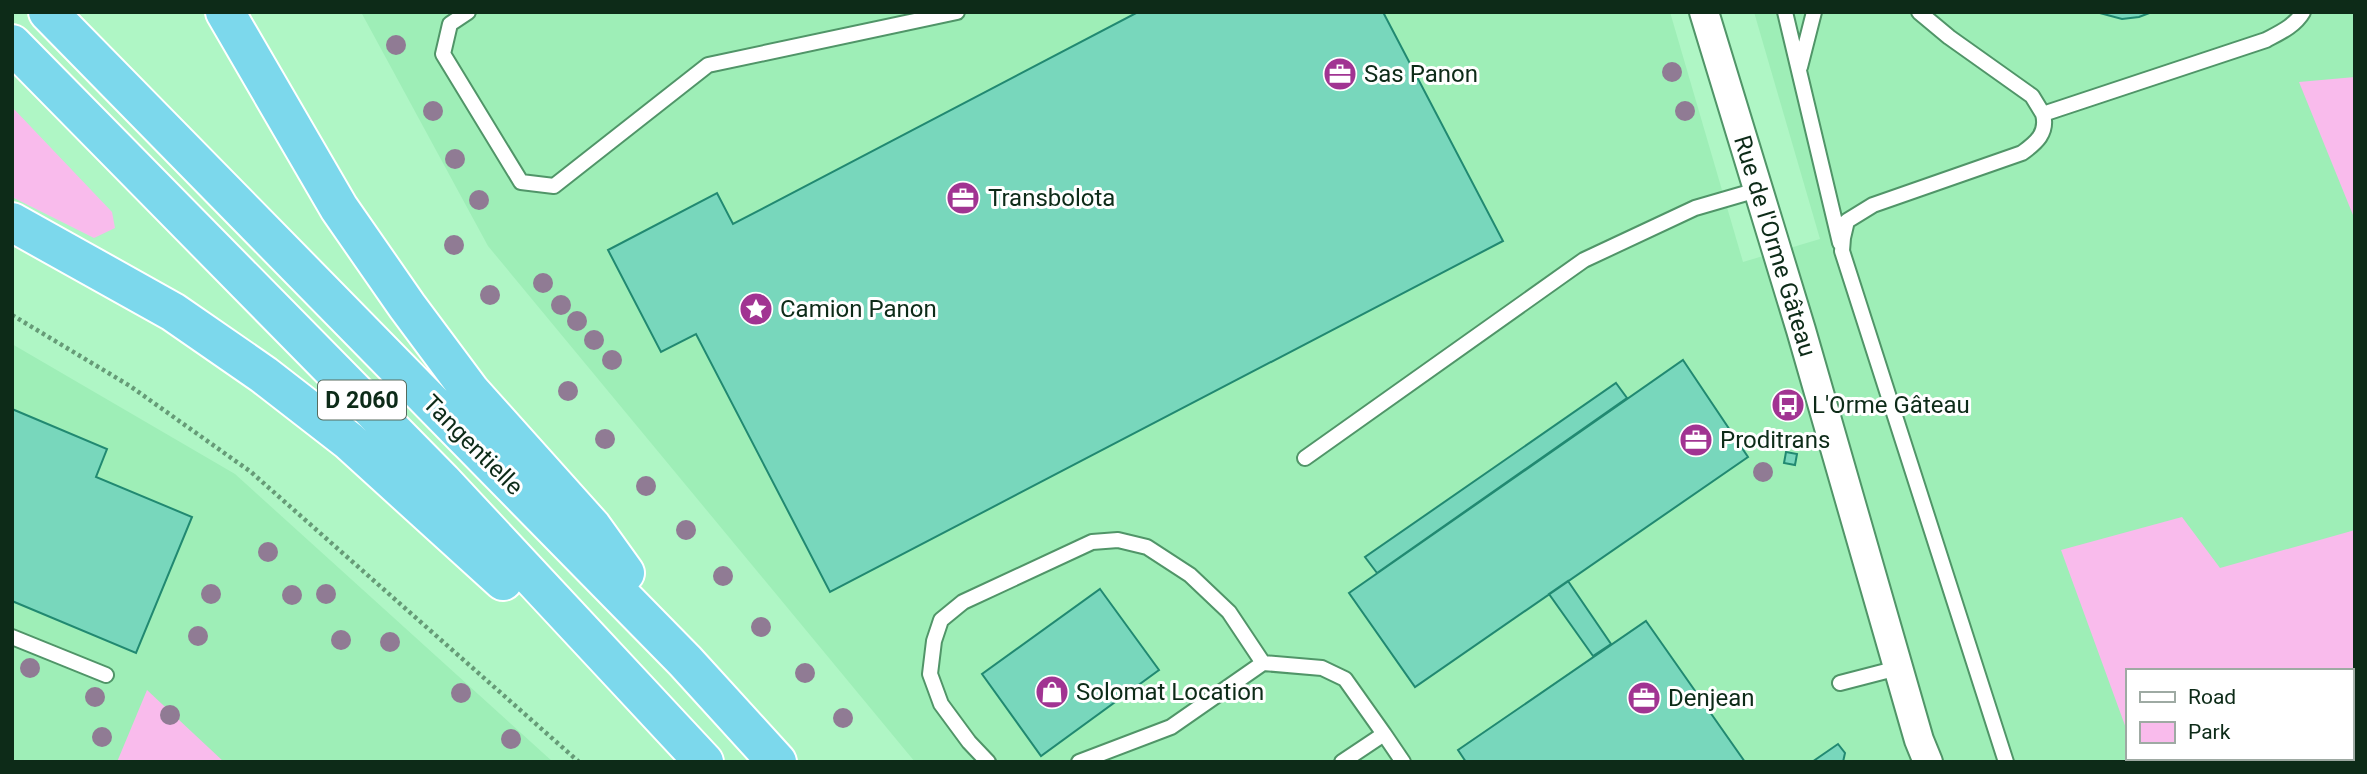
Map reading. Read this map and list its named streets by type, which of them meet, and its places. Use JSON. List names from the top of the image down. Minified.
{"streets":{"highway":["D 2060","Tangentielle"],"street":["Rue de l'Orme Gâteau"]},"places":{"office":["Sas Panon","Transbolota","Proditrans","Denjean"],"place":["Camion Panon"],"bus stop":["L'Orme Gâteau"],"shop":["Solomat Location"]},"legend":["Road","Park"]}
